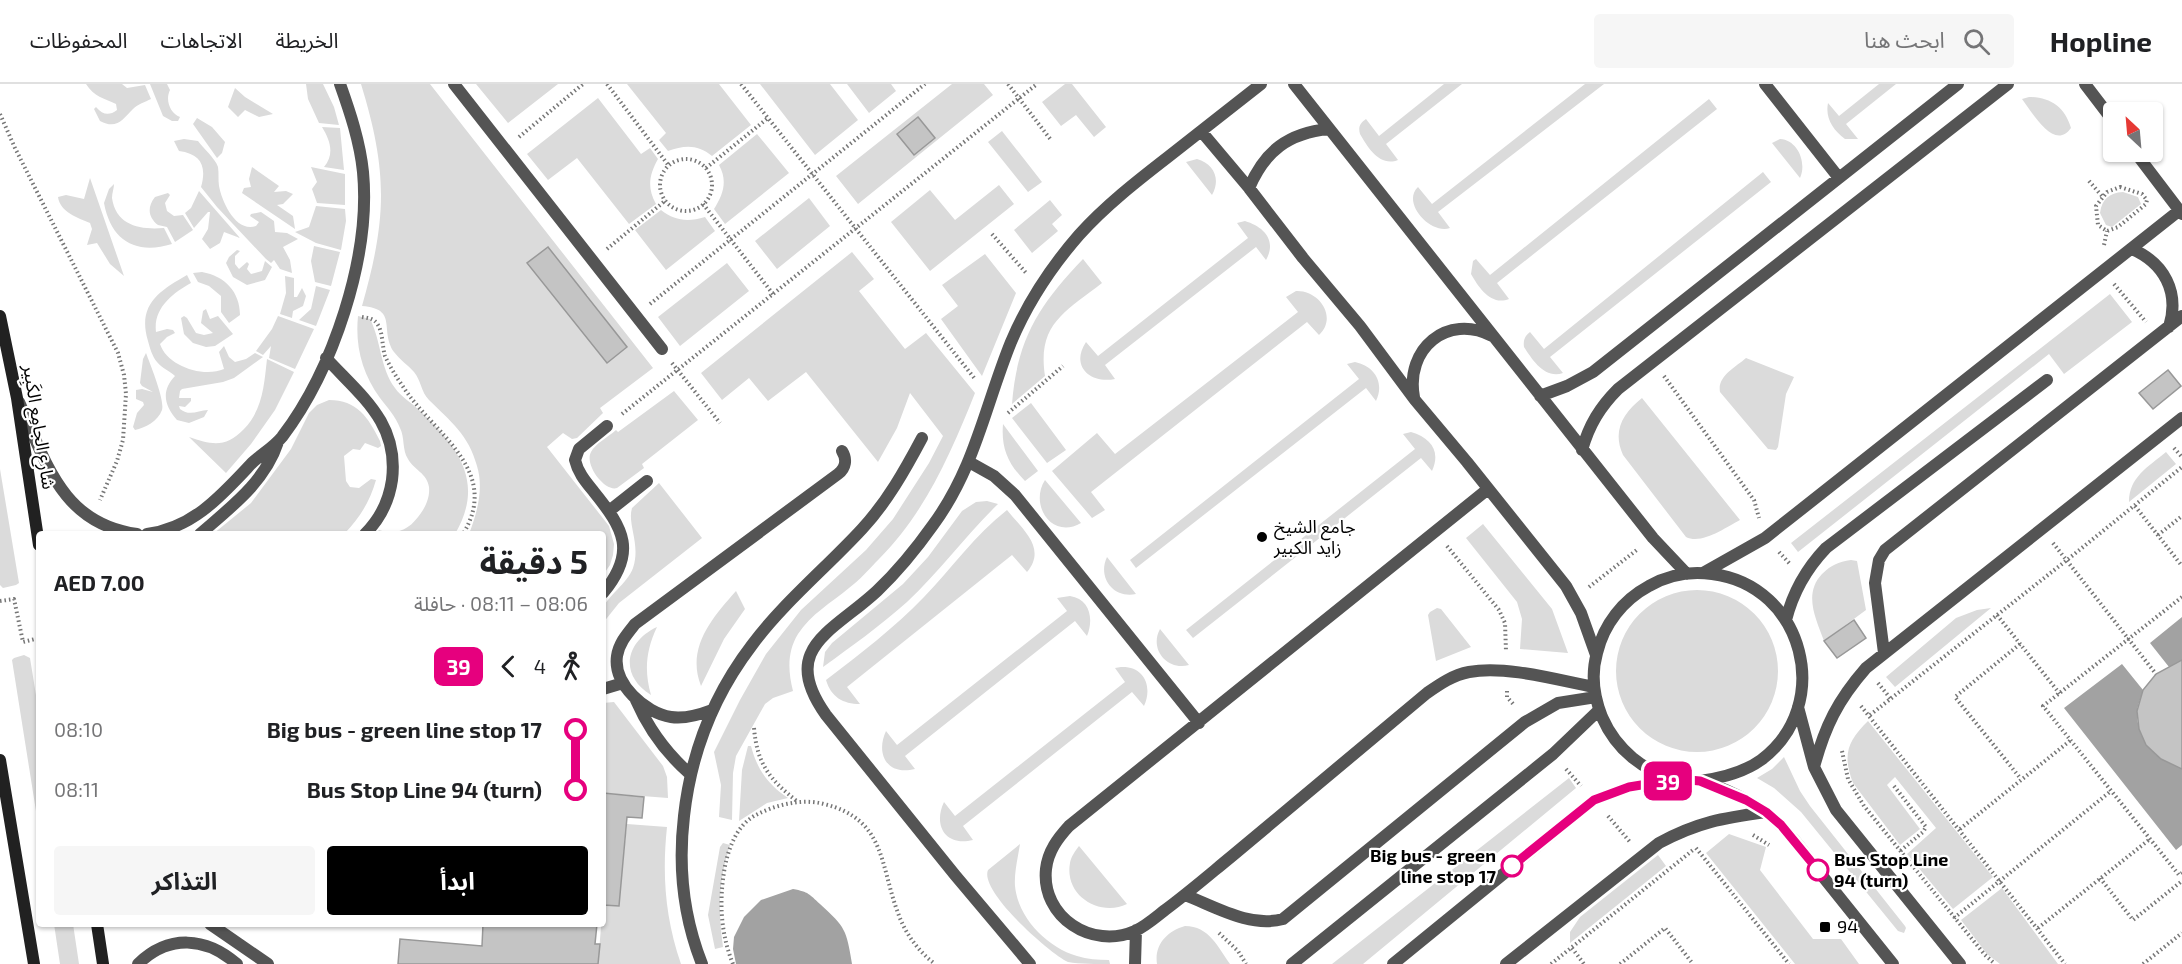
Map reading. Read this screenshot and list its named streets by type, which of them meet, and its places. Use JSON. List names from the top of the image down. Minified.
{"streets":{"main road":["شارع الجامِع الكَبِير"]},"places":{"other":["جامع الشيخ زايد الكبير","Big bus - green line stop 17","Bus Stop Line 94 (turn)"],"transit":["94"]},"lines":["bus line 39"],"north":"top left","page":{"header":"Hopline","search":"ابحث هنا","nav":["الخريطة","الاتجاهات","المحفوظات"],"on_map":"39","heading":["5 دقيقة","08:06 – 08:11 · حافلة","AED 7.00"],"legs":["4","39"],"list":[{"name":"Big bus - green line stop 17","value":"08:10"},{"name":"Bus Stop Line 94 (turn)","value":"08:11"}],"buttons":["ابدأ","التذاكر"]}}
